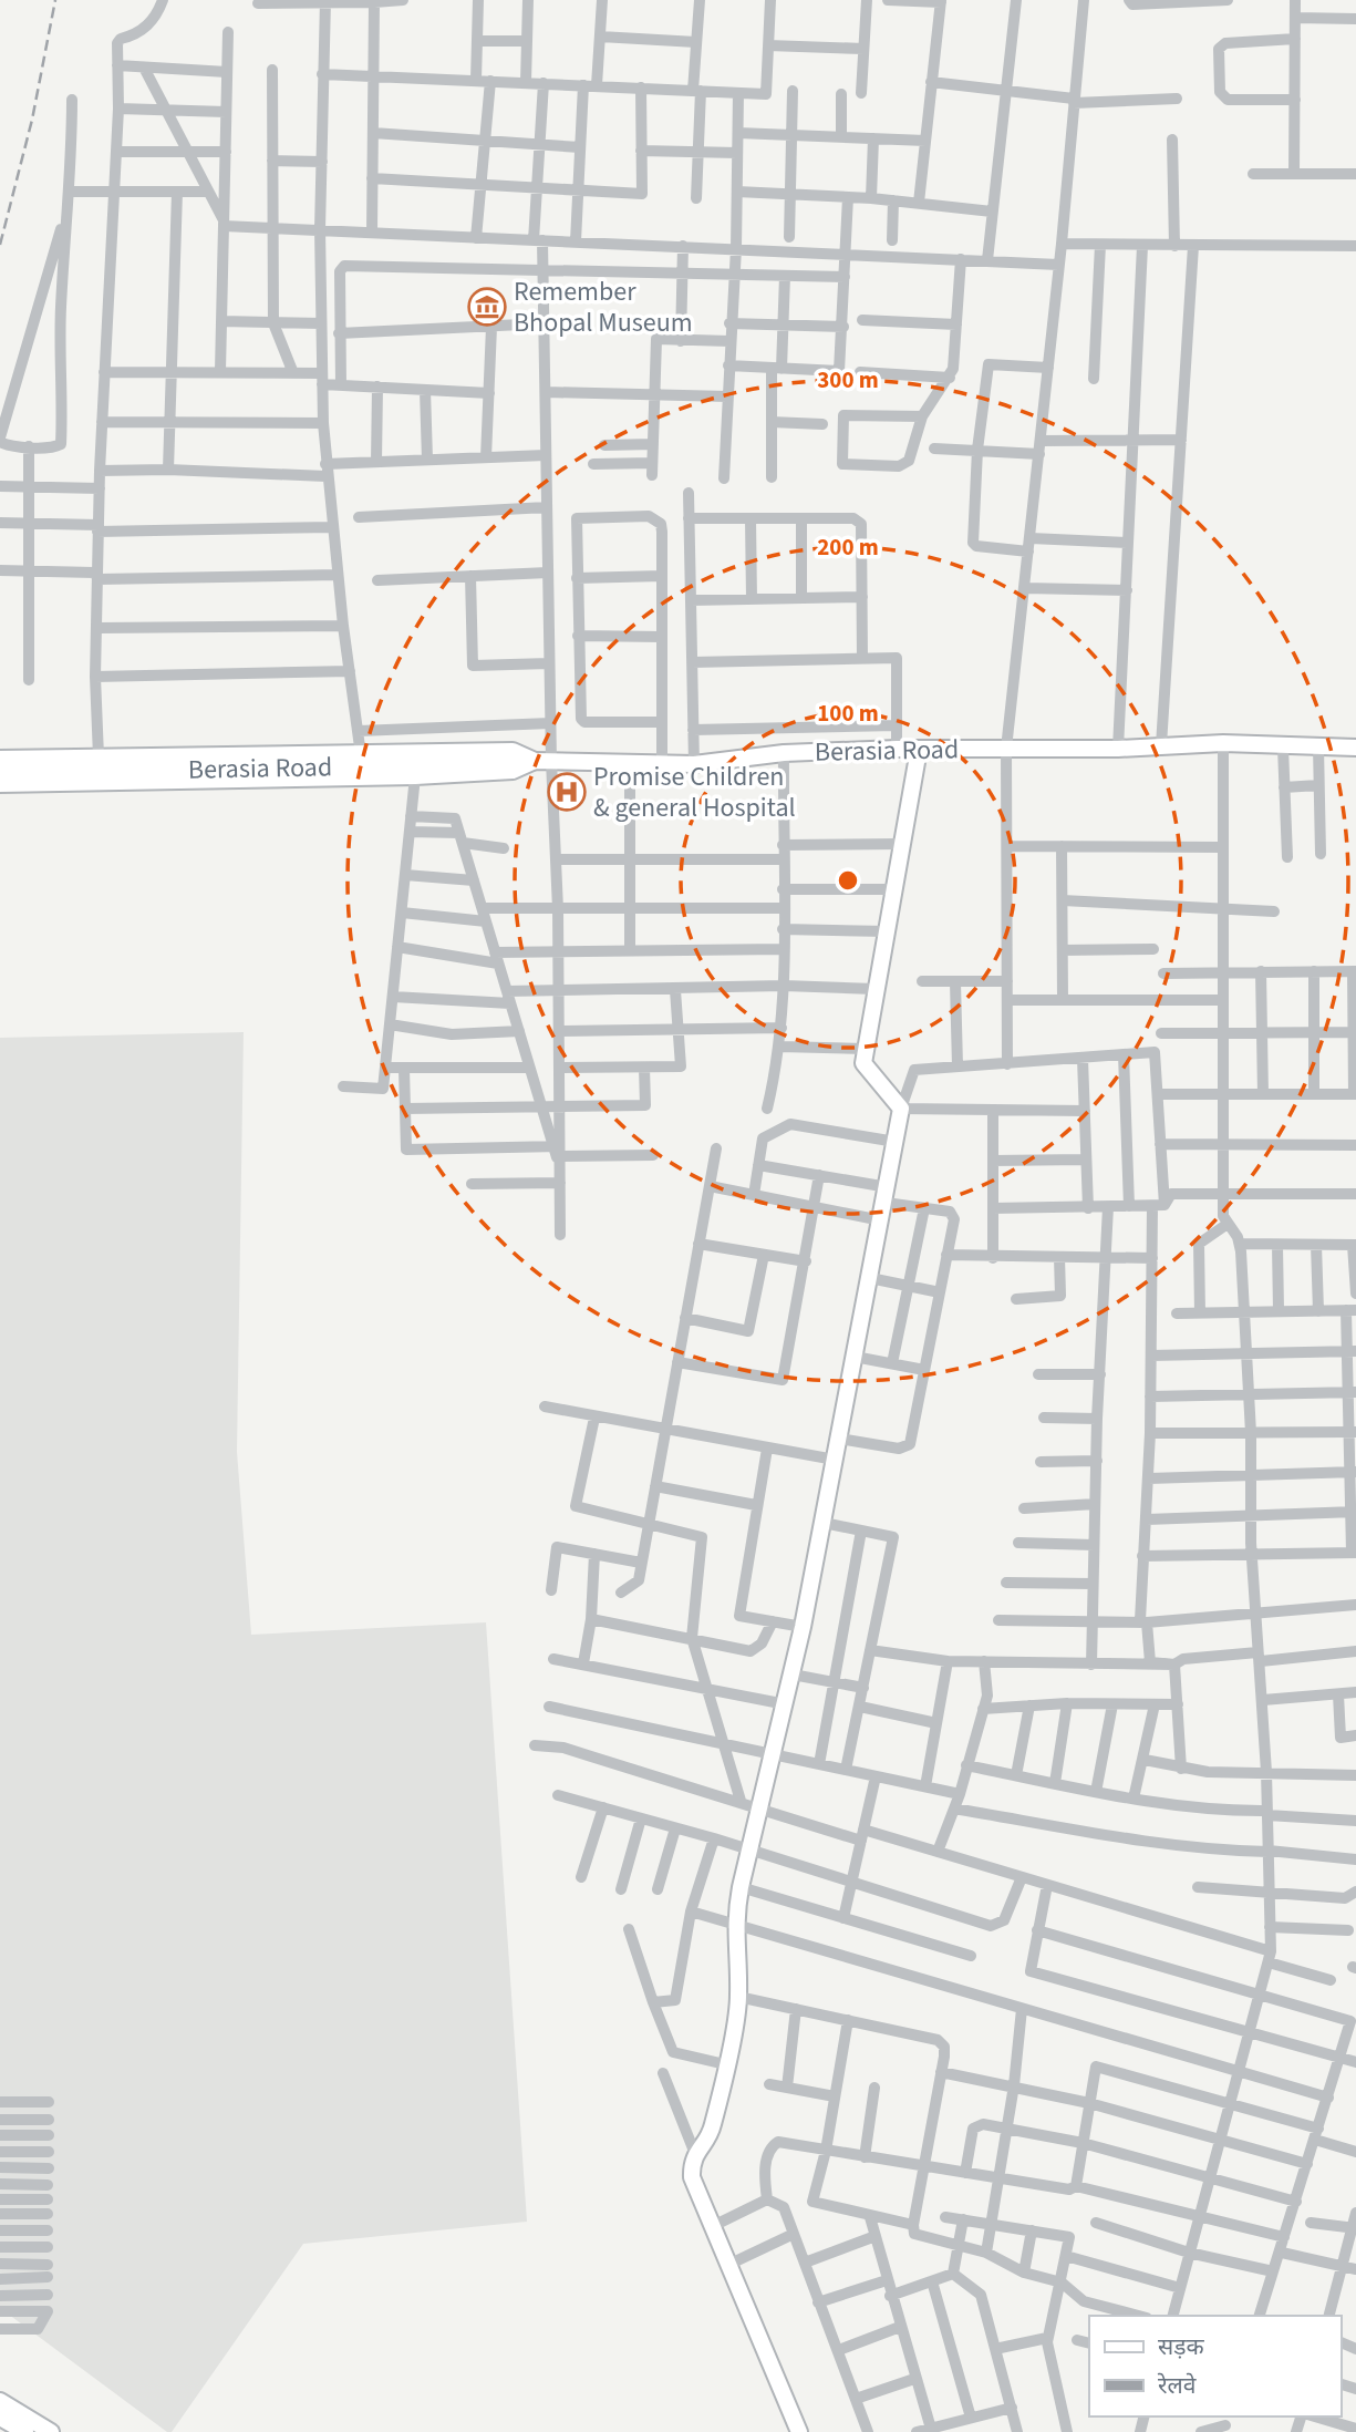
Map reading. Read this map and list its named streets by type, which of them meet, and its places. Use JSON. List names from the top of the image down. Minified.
{"streets":{"street":["Berasia Road"]},"places":{"museum":["Remember Bhopal Museum"],"hospital":["Promise Children & general Hospital"]},"legend":["सड़क","रेलवे"],"rings":["300 m","200 m","100 m"]}
